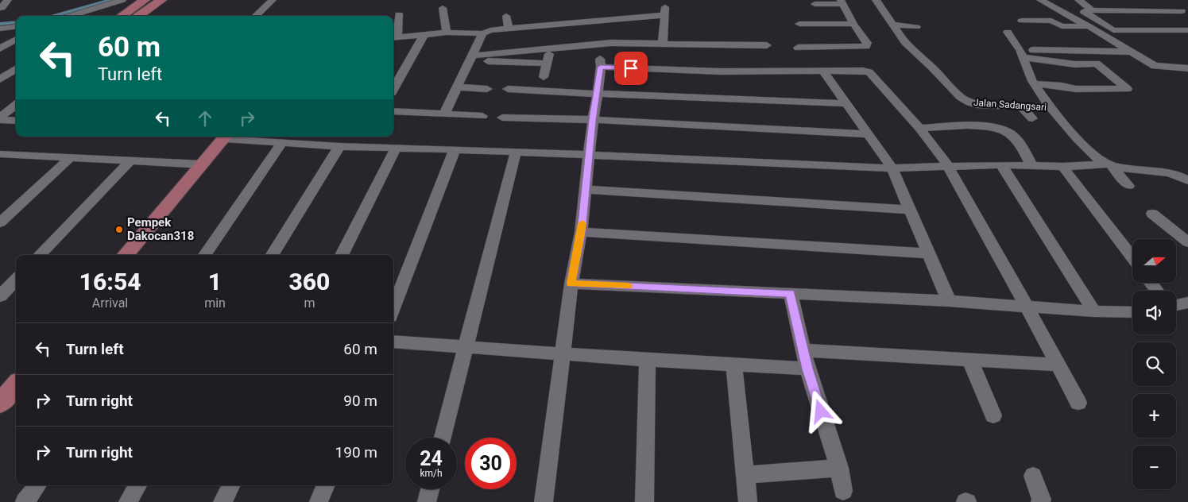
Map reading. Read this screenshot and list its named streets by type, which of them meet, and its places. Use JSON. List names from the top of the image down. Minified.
{"streets":{"street":["Jalan Sadangsari"]},"places":["Pempek Dakocan318"],"north":"right","page":{"turn":["60 m","Turn left"],"map_buttons":["+","−"],"eta":["16:54","Arrival","1","min","360","m"],"list":[{"name":"Turn left","value":"60 m"},{"name":"Turn right","value":"90 m"},{"name":"Turn right","value":"190 m"}],"speed":"24 km/h","limit":"30"}}
